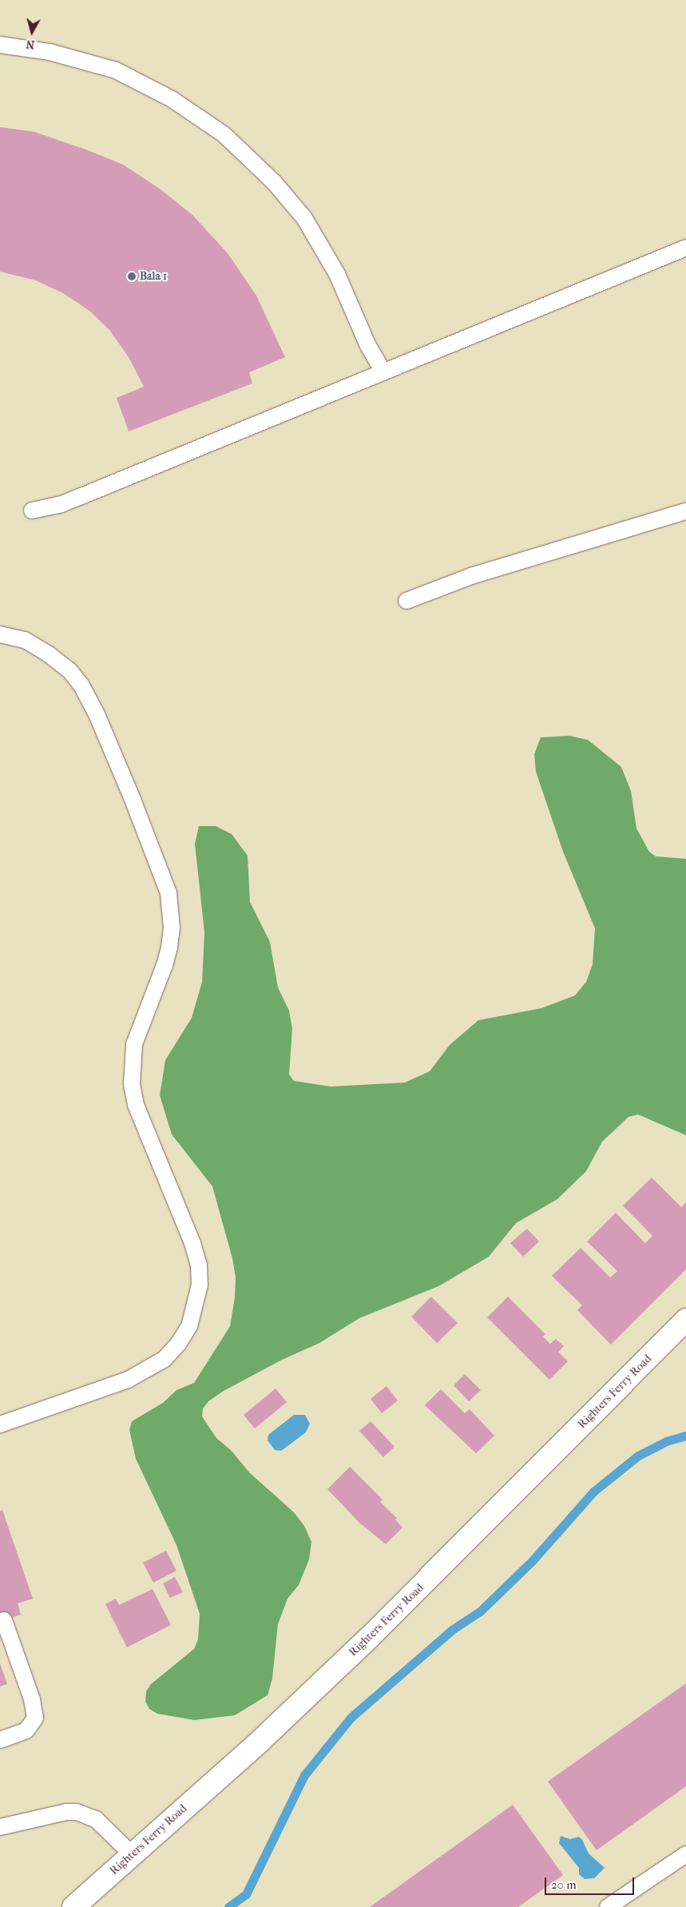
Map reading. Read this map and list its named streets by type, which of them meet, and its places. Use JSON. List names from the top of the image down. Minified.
{"streets":{"street":["Righters Ferry Road"]},"places":["Bala 1"],"scale_bar":"20 m","north":"bottom"}
